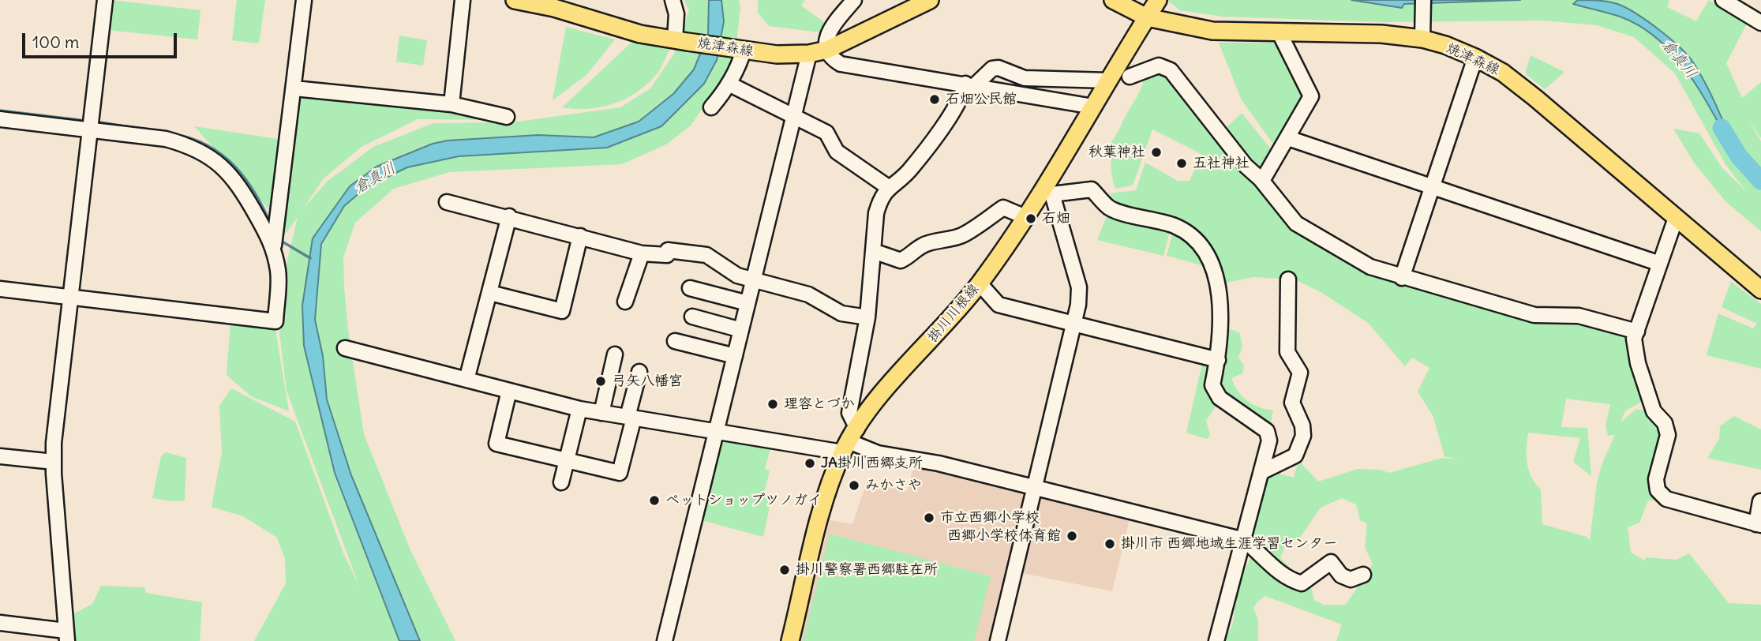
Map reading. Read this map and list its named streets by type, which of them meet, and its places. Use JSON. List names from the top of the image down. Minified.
{"streets":{"main road":["焼津森線","掛川川根線"]},"crossings":[["焼津森線","掛川川根線"]],"water":["倉真川"],"places":["石畑公民館","秋葉神社","五社神社","石畑","弓矢八幡宮","理容とづか","JA掛川西郷支所","みかさや","ペットショップツノガイ","市立西郷小学校","西郷小学校体育館","掛川市 西郷地域生涯学習センター","掛川警察署西郷駐在所"],"scale_bar":"100 m"}
